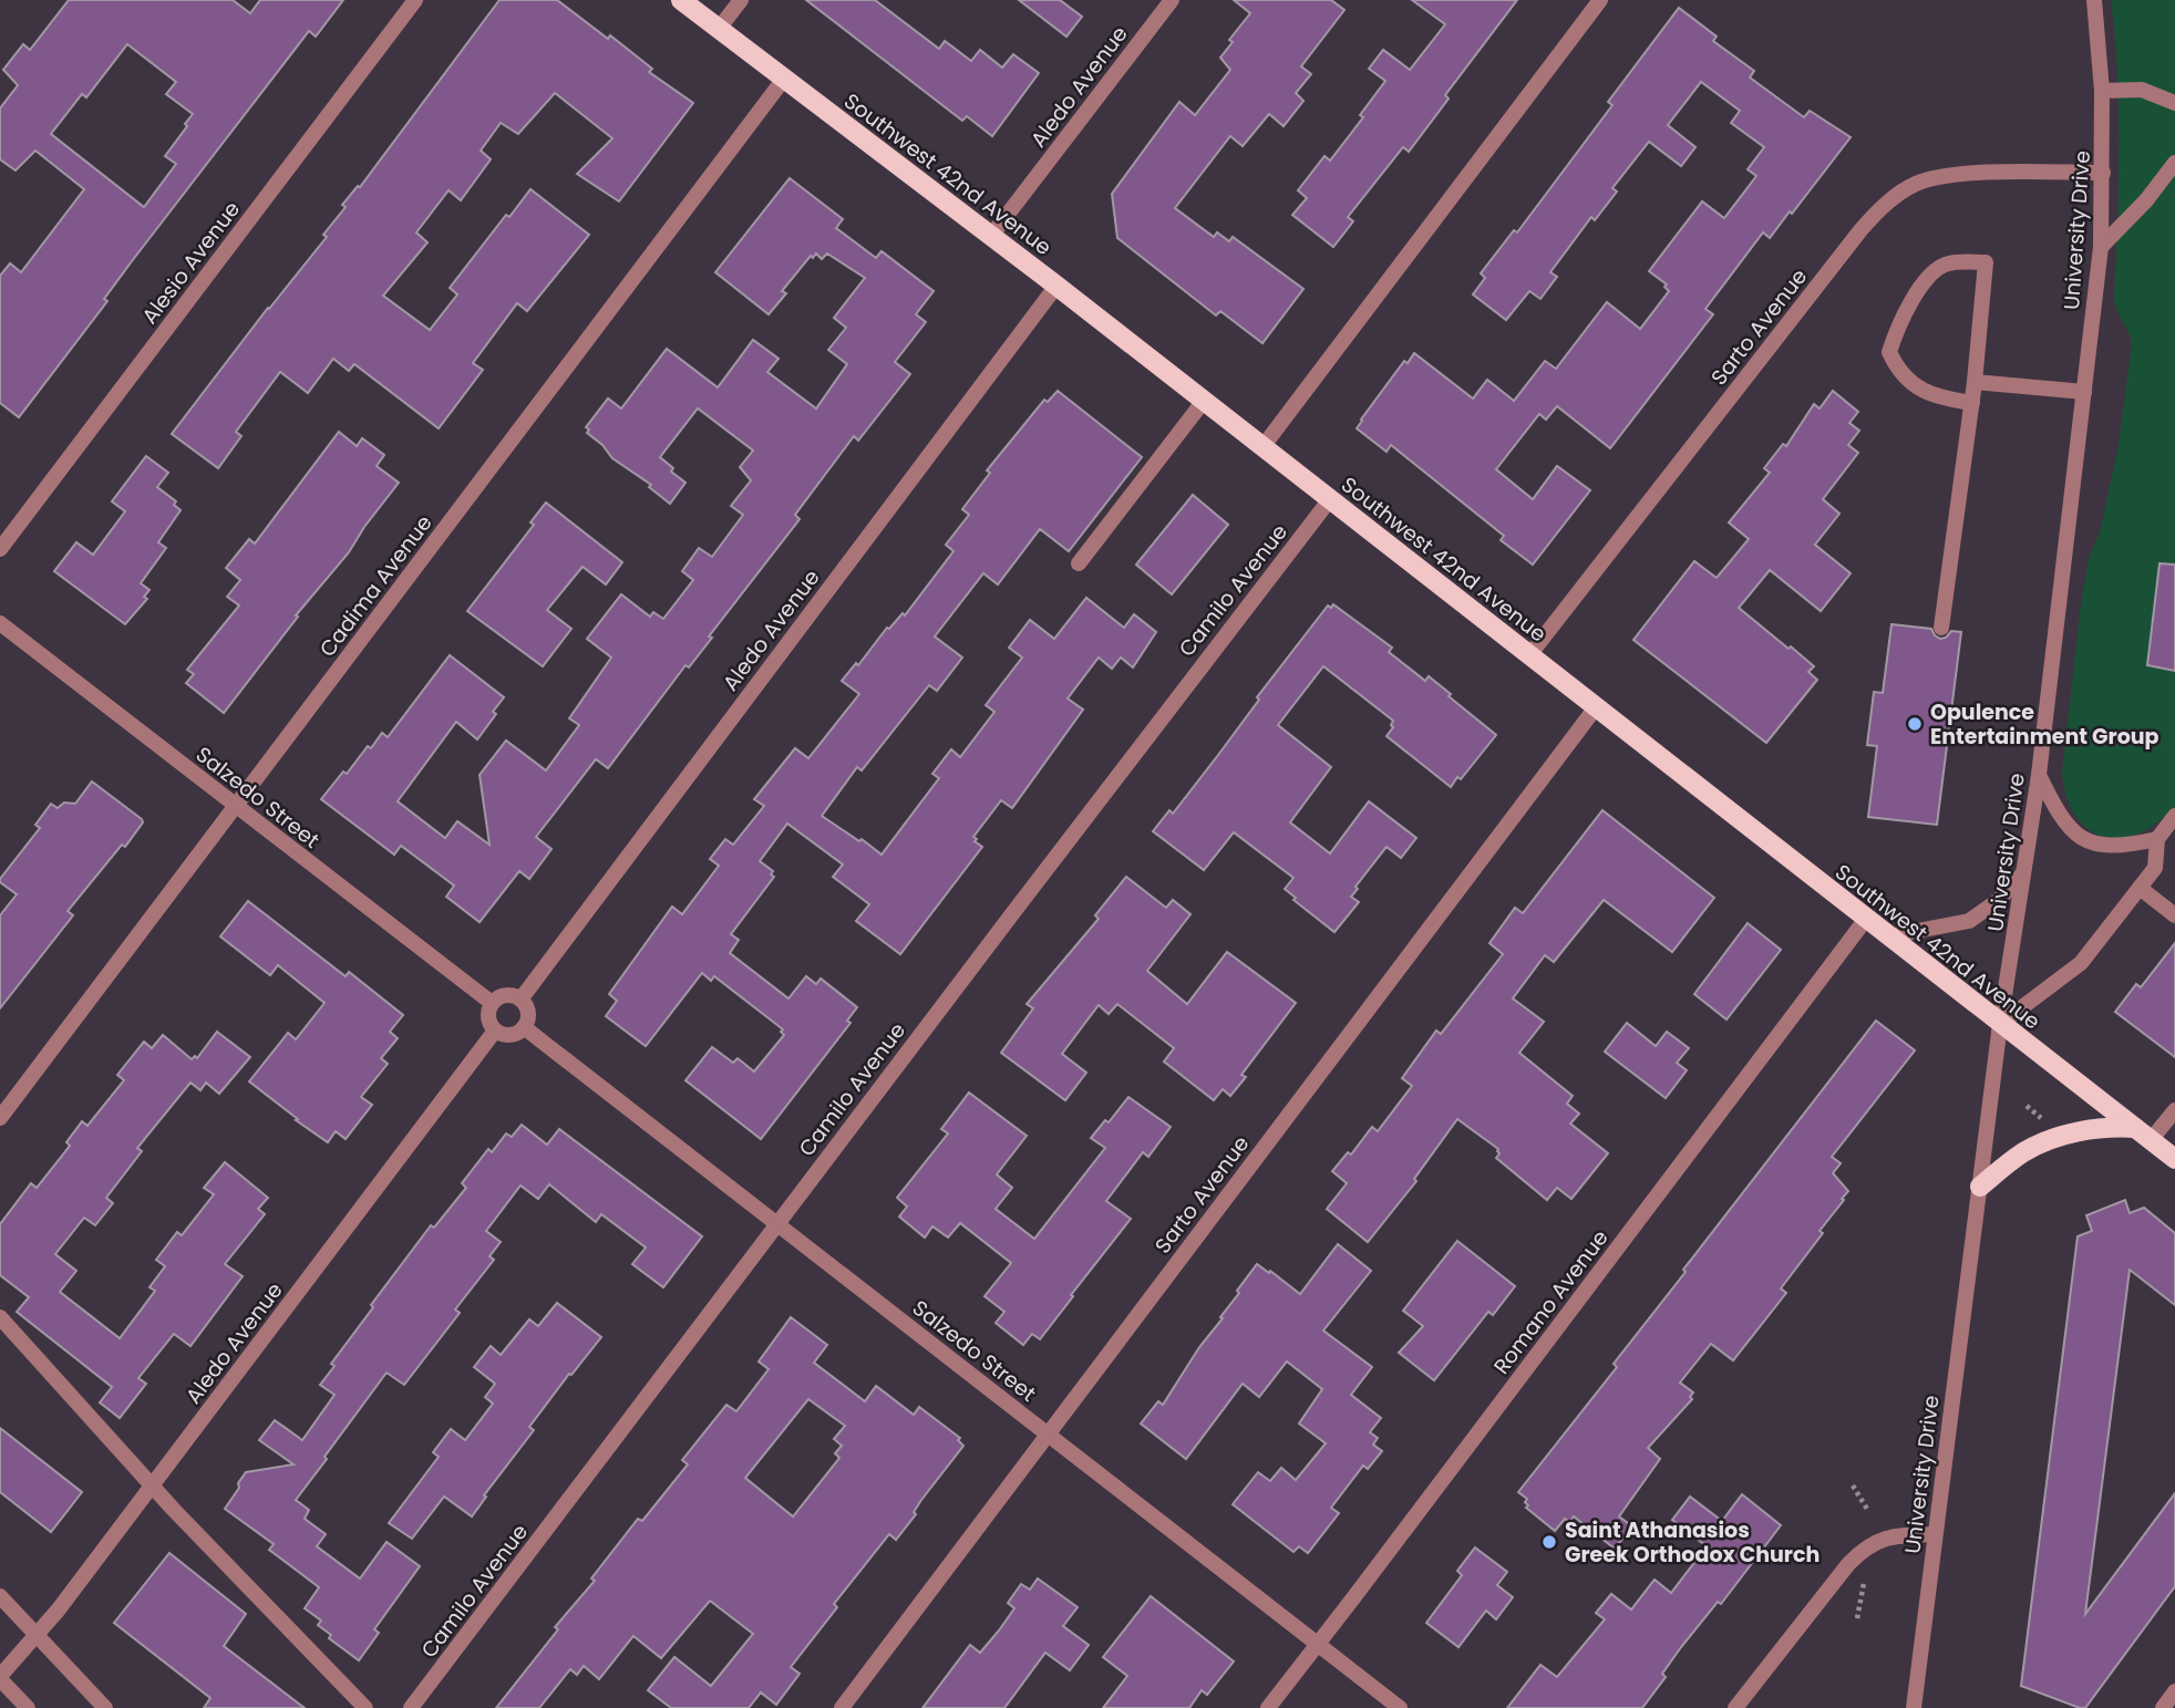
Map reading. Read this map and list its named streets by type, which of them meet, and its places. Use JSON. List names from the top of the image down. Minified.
{"streets":{"main road":["Southwest 42nd Avenue"],"street":["Aledo Avenue","University Drive","Alesio Avenue","Sarto Avenue","Cadima Avenue","Camilo Avenue","Salzedo Street","Romano Avenue"]},"crossings":[["Aledo Avenue","Southwest 42nd Avenue"],["Aledo Avenue","Salzedo Street"],["Southwest 42nd Avenue","University Drive"],["Southwest 42nd Avenue","Sarto Avenue"],["Southwest 42nd Avenue","Cadima Avenue"],["Southwest 42nd Avenue","Camilo Avenue"],["Southwest 42nd Avenue","Romano Avenue"],["University Drive","Sarto Avenue"],["Sarto Avenue","Salzedo Street"],["Cadima Avenue","Salzedo Street"],["Camilo Avenue","Salzedo Street"],["Salzedo Street","Romano Avenue"]],"places":["Opulence Entertainment Group","Saint Athanasios Greek Orthodox Church"]}
